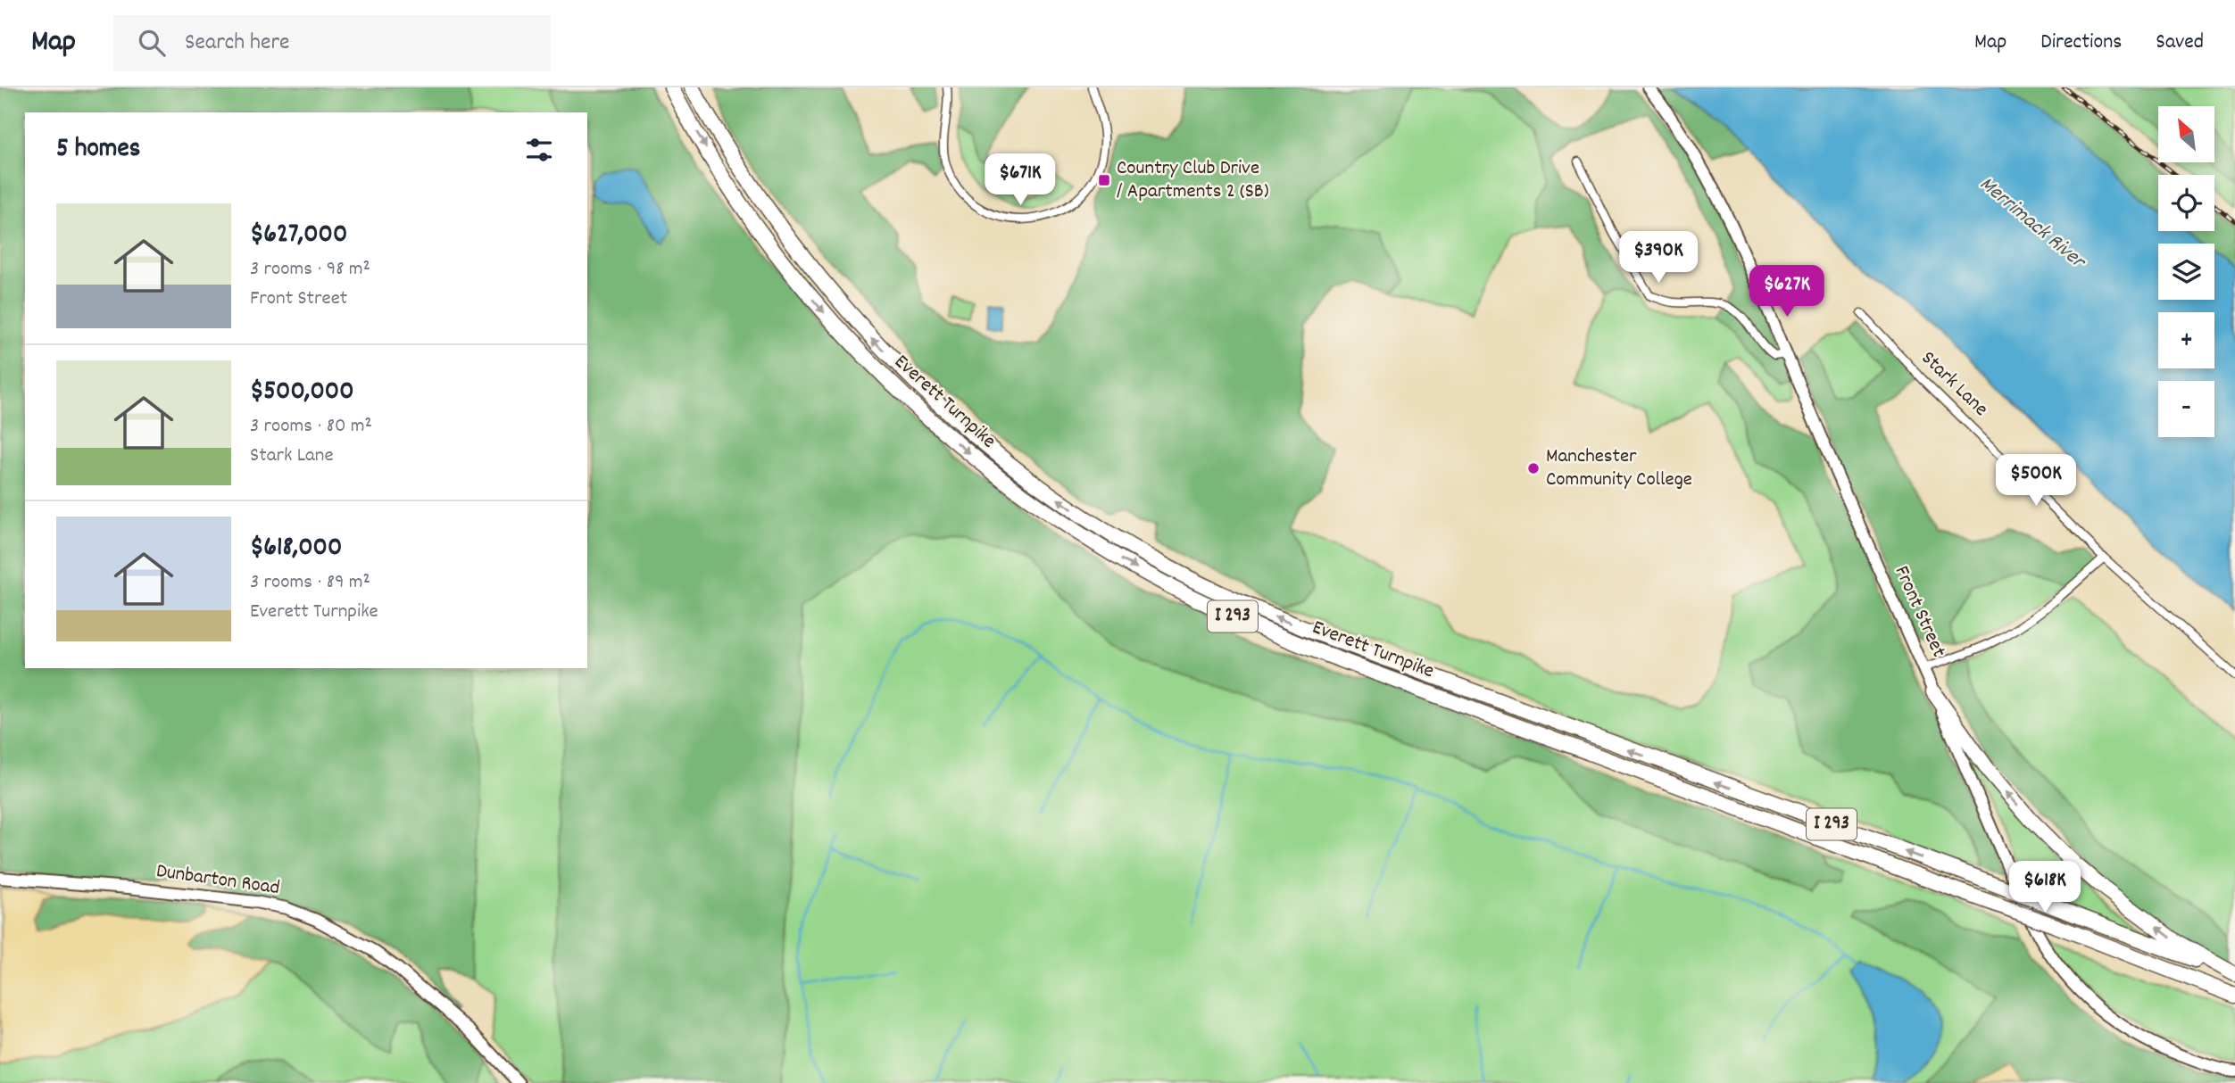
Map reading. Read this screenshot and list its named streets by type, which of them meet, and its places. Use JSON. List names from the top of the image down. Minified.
{"streets":{"highway":["Everett Turnpike","I 293"],"main road":["Front Street","Dunbarton Road"],"street":["Stark Lane"]},"water":["Merrimack River"],"places":{"transit":["Country Club Drive / Apartments 2 (SB)"],"other":["Manchester Community College"]},"north":"top left","page":{"header":"Map","search":"Search here","nav":["Map","Directions","Saved"],"map_buttons":["+","−"],"heading":"5 homes","price":["$671K","$390K","$627K","$500K","$618K"],"list":[{"name":"$627,000","note":"3 rooms · 98 m² · Front Street"},{"name":"$500,000","note":"3 rooms · 80 m² · Stark Lane"},{"name":"$618,000","note":"3 rooms · 89 m² · Everett Turnpike"}]}}
